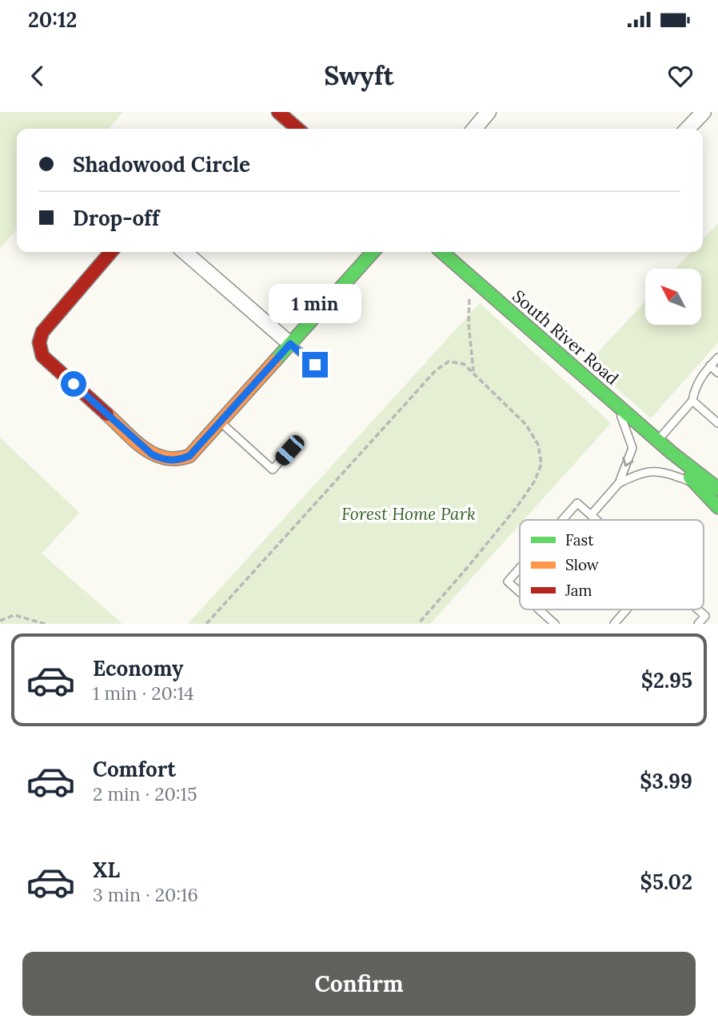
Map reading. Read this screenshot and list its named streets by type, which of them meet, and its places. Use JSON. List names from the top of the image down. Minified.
{"streets":{"street":["South River Road"]},"parks":["Forest Home Park"],"legend":["Fast","Slow","Jam"],"north":"top left","page":{"status":"20:12","header":"Swyft","banner":["Shadowood Circle","Drop-off"],"bubble":"1 min","list":[{"name":"Economy","note":"1 min · 20:14","value":"$2.95"},{"name":"Comfort","note":"2 min · 20:15","value":"$3.99"},{"name":"XL","note":"3 min · 20:16","value":"$5.02"}],"buttons":"Confirm"}}
